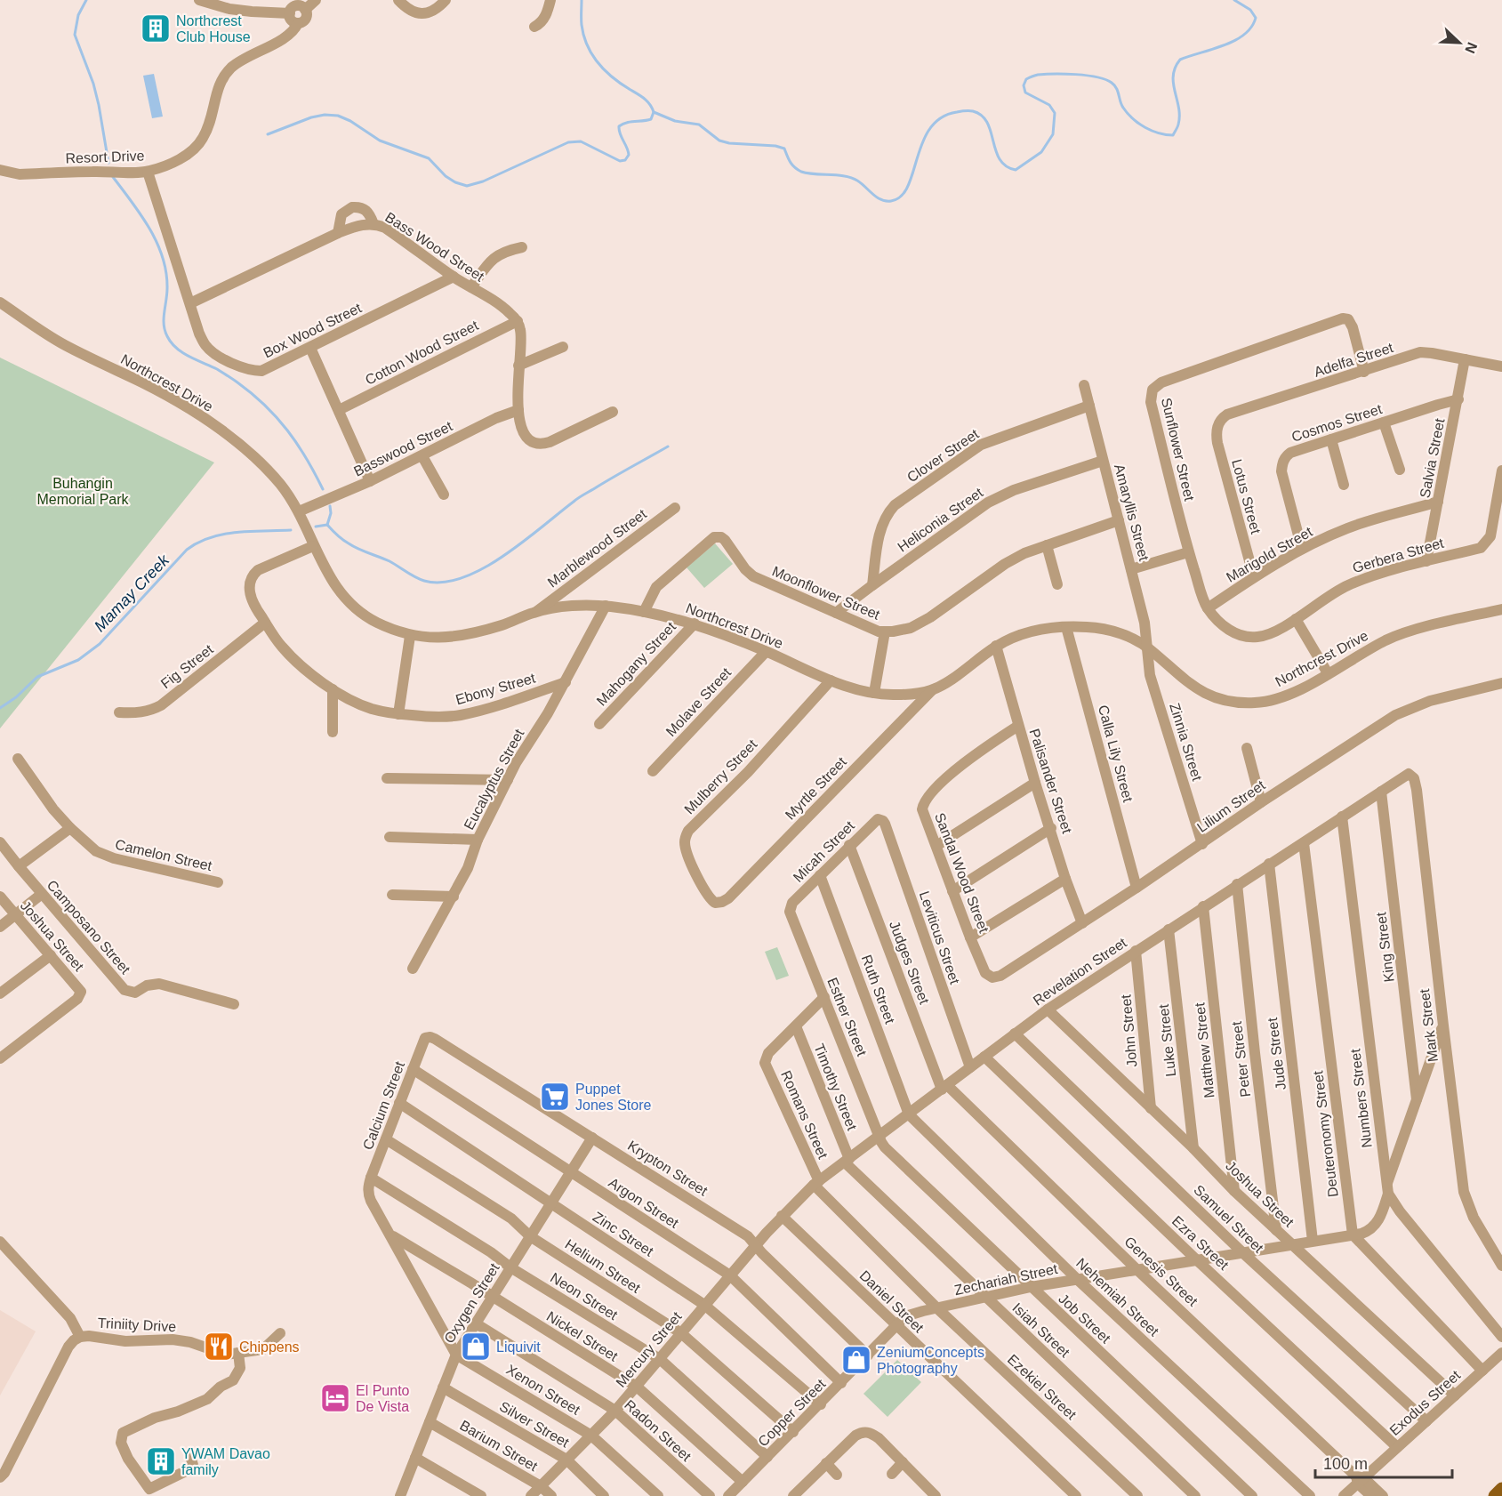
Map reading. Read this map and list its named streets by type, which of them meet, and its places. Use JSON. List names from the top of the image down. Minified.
{"streets":{"street":["Resort Drive","Bass Wood Street","Box Wood Street","Cotton Wood Street","Adelfa Street","Northcrest Drive","Cosmos Street","Basswood Street","Sunflower Street","Clover Street","Salvia Street","Lotus Street","Amaryllis Street","Heliconia Street","Marblewood Street","Marigold Street","Gerbera Street","Moonflower Street","Mahogany Street","Fig Street","Ebony Street","Molave Street","Zinnia Street","Calla Lily Street","Mulberry Street","Eucalyptus Street","Palisander Street","Myrtle Street","Lilium Street","Micah Street","Camelon Street","Sandal Wood Street","Camposano Street","Joshua Street","Leviticus Street","King Street","Judges Street","Revelation Street","Ruth Street","Esther Street","Mark Street","John Street","Luke Street","Matthew Street","Jude Street","Peter Street","Timothy Street","Numbers Street","Calcium Street","Romans Street","Deuteronomy Street","Krypton Street","Argon Street","Samuel Street","Zinc Street","Ezra Street","Helium Street","Genesis Street","Zechariah Street","Neon Street","Nehemiah Street","Daniel Street","Oxygen Street","Job Street","Triniity Drive","Isiah Street","Nickel Street","Mercury Street","Ezekiel Street","Xenon Street","Exodus Street","Copper Street","Silver Street","Radon Street","Barium Street"]},"crossings":[["Resort Drive","Box Wood Street"],["Bass Wood Street","Box Wood Street"],["Bass Wood Street","Cotton Wood Street"],["Adelfa Street","Sunflower Street"],["Adelfa Street","Salvia Street"],["Adelfa Street","Lotus Street"],["Northcrest Drive","Basswood Street"],["Northcrest Drive","Amaryllis Street"],["Northcrest Drive","Marblewood Street"],["Northcrest Drive","Moonflower Street"],["Northcrest Drive","Mahogany Street"],["Northcrest Drive","Ebony Street"],["Northcrest Drive","Molave Street"],["Northcrest Drive","Zinnia Street"],["Northcrest Drive","Calla Lily Street"],["Northcrest Drive","Mulberry Street"],["Northcrest Drive","Eucalyptus Street"],["Northcrest Drive","Palisander Street"],["Northcrest Drive","Myrtle Street"],["Cosmos Street","Salvia Street"],["Cosmos Street","Marigold Street"],["Sunflower Street","Marigold Street"],["Sunflower Street","Gerbera Street"],["Clover Street","Amaryllis Street"],["Clover Street","Heliconia Street"],["Salvia Street","Marigold Street"],["Salvia Street","Gerbera Street"],["Lotus Street","Marigold Street"],["Amaryllis Street","Heliconia Street"],["Amaryllis Street","Moonflower Street"],["Amaryllis Street","Zinnia Street"],["Heliconia Street","Moonflower Street"],["Fig Street","Ebony Street"],["Ebony Street","Eucalyptus Street"],["Zinnia Street","Lilium Street"],["Calla Lily Street","Lilium Street"],["Mulberry Street","Myrtle Street"],["Palisander Street","Lilium Street"],["Palisander Street","Sandal Wood Street"],["Lilium Street","Sandal Wood Street"],["Micah Street","Leviticus Street"],["Micah Street","Judges Street"],["Micah Street","Ruth Street"],["Micah Street","Esther Street"],["Joshua Street","Revelation Street"],["Joshua Street","John Street"],["Joshua Street","Luke Street"],["Joshua Street","Matthew Street"],["Joshua Street","Peter Street"],["Joshua Street","Zechariah Street"],["Joshua Street","Exodus Street"],["Leviticus Street","Revelation Street"],["King Street","Revelation Street"],["King Street","Zechariah Street"],["Judges Street","Revelation Street"],["Judges Street","Genesis Street"],["Revelation Street","Ruth Street"],["Revelation Street","Esther Street"],["Revelation Street","Mark Street"],["Revelation Street","John Street"],["Revelation Street","Luke Street"],["Revelation Street","Matthew Street"],["Revelation Street","Jude Street"],["Revelation Street","Peter Street"],["Revelation Street","Timothy Street"],["Revelation Street","Numbers Street"],["Revelation Street","Romans Street"],["Revelation Street","Deuteronomy Street"],["Revelation Street","Samuel Street"],["Revelation Street","Ezra Street"],["Revelation Street","Genesis Street"],["Revelation Street","Nehemiah Street"],["Revelation Street","Daniel Street"],["Revelation Street","Job Street"],["Revelation Street","Isiah Street"],["Revelation Street","Mercury Street"],["Revelation Street","Ezekiel Street"],["Ruth Street","Nehemiah Street"],["Esther Street","Job Street"],["Mark Street","Zechariah Street"],["Jude Street","Zechariah Street"],["Timothy Street","Romans Street"],["Timothy Street","Isiah Street"],["Numbers Street","Zechariah Street"],["Calcium Street","Krypton Street"],["Calcium Street","Argon Street"],["Calcium Street","Zinc Street"],["Calcium Street","Helium Street"],["Calcium Street","Neon Street"],["Romans Street","Ezekiel Street"],["Deuteronomy Street","Zechariah Street"],["Krypton Street","Oxygen Street"],["Krypton Street","Mercury Street"],["Krypton Street","Copper Street"],["Argon Street","Oxygen Street"],["Argon Street","Mercury Street"],["Argon Street","Copper Street"],["Samuel Street","Zechariah Street"],["Samuel Street","Exodus Street"],["Zinc Street","Oxygen Street"],["Zinc Street","Mercury Street"],["Zinc Street","Copper Street"],["Ezra Street","Zechariah Street"],["Ezra Street","Exodus Street"],["Helium Street","Oxygen Street"],["Helium Street","Mercury Street"],["Helium Street","Copper Street"],["Genesis Street","Zechariah Street"],["Genesis Street","Exodus Street"],["Zechariah Street","Nehemiah Street"],["Zechariah Street","Daniel Street"],["Zechariah Street","Job Street"],["Zechariah Street","Isiah Street"],["Zechariah Street","Ezekiel Street"],["Zechariah Street","Copper Street"],["Neon Street","Oxygen Street"],["Neon Street","Mercury Street"],["Neon Street","Copper Street"],["Daniel Street","Mercury Street"],["Daniel Street","Copper Street"],["Oxygen Street","Nickel Street"],["Oxygen Street","Xenon Street"],["Oxygen Street","Silver Street"],["Oxygen Street","Radon Street"],["Oxygen Street","Barium Street"],["Nickel Street","Mercury Street"],["Nickel Street","Copper Street"],["Mercury Street","Xenon Street"],["Mercury Street","Silver Street"],["Mercury Street","Radon Street"],["Mercury Street","Barium Street"]],"water":["Mamay Creek"],"parks":["Buhangin Memorial Park"],"places":{"building":["Northcrest Club House","YWAM Davao family"],"supermarket":["Puppet Jones Store"],"restaurant":["Chippens"],"shop":["Liquivit","ZeniumConcepts Photography"],"hotel":["El Punto De Vista"]},"scale_bar":"100 m","north":"bottom right"}
